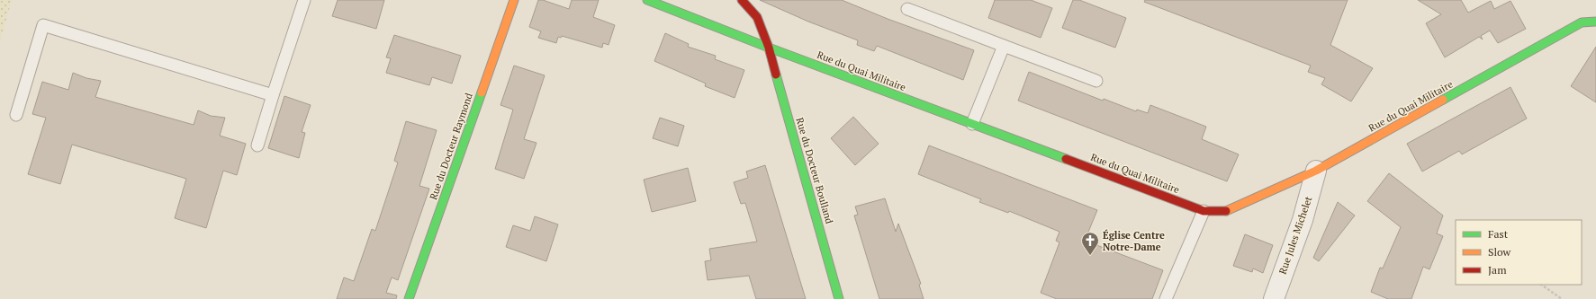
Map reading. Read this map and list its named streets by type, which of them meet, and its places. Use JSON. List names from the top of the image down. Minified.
{"streets":{"street":["Rue du Quai Militaire","Rue du Docteur Raymond","Rue du Docteur Boulland","Rue Jules Michelet"]},"crossings":[["Rue du Quai Militaire","Rue du Docteur Boulland"],["Rue du Quai Militaire","Rue Jules Michelet"]],"places":{"church":["Église Centre Notre-Dame"]},"legend":["Fast","Slow","Jam"]}
